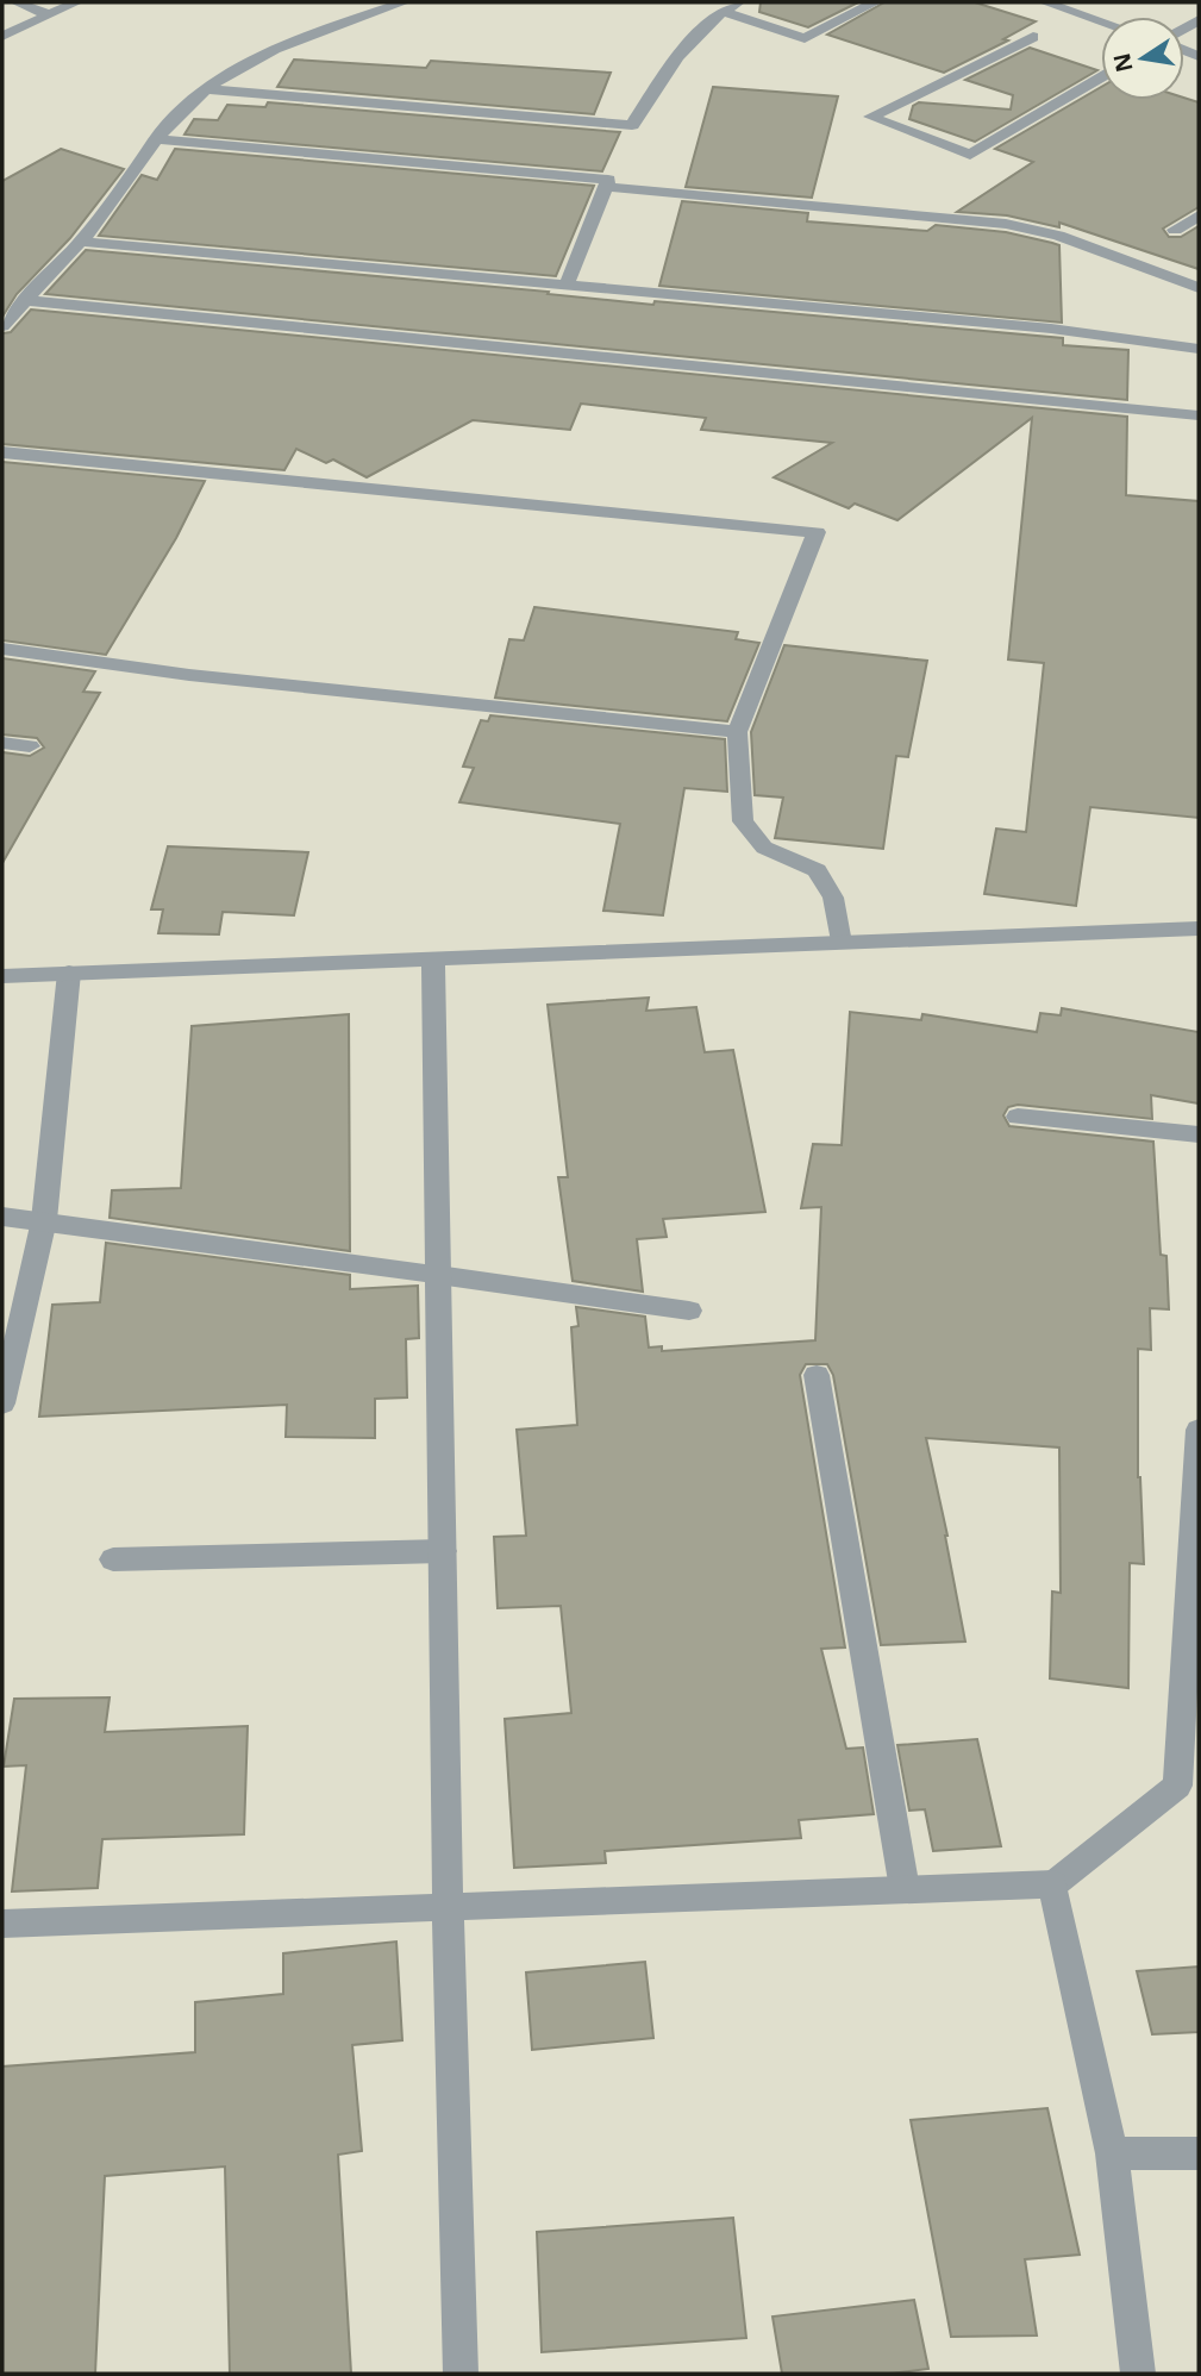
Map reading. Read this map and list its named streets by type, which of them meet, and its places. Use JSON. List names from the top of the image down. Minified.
{"north":"left"}
